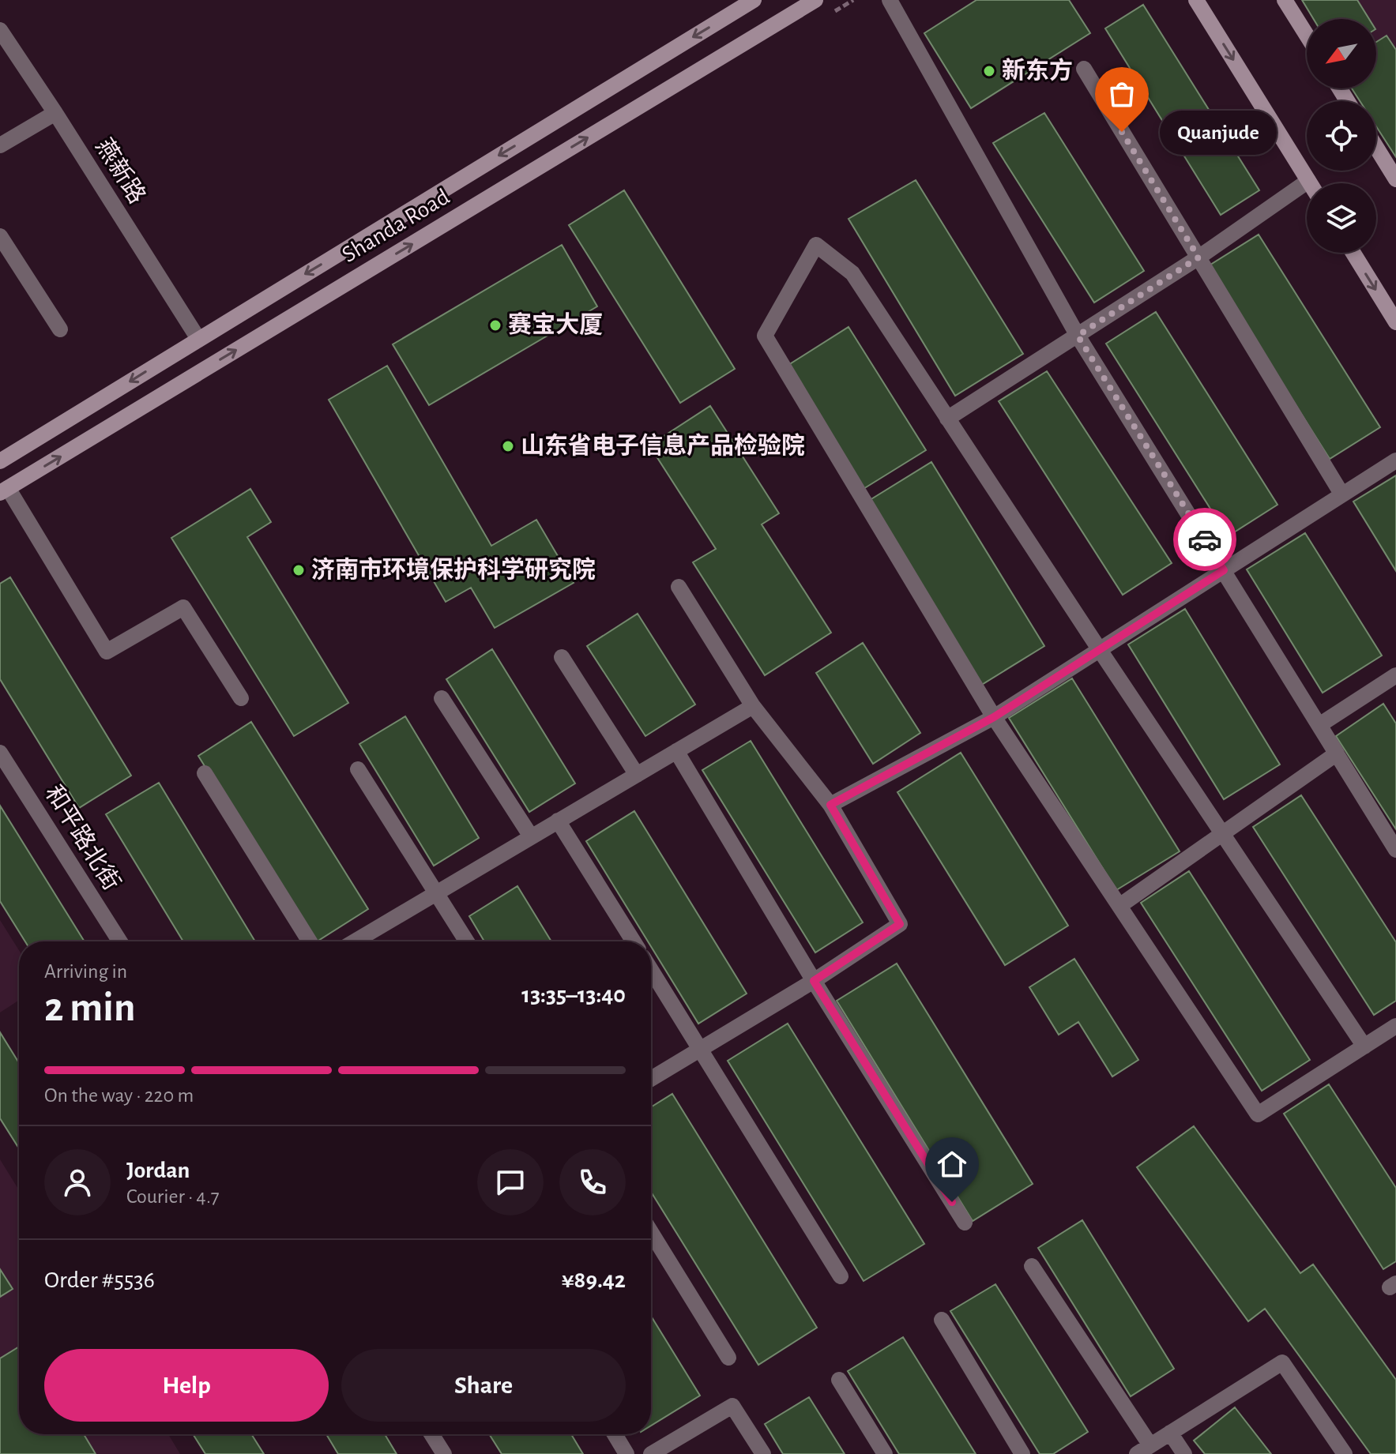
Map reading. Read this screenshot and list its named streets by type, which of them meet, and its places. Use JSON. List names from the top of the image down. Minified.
{"streets":{"main road":["Shanda Road"],"street":["燕新路","和平路北街"]},"crossings":[["燕新路","Shanda Road"]],"places":["新东方","Quanjude","赛宝大厦","山东省电子信息产品检验院","济南市环境保护科学研究院"],"north":"bottom left","page":{"bubble":"Quanjude","heading":["2 min","Arriving in","13:35–13:40"],"panel":["Jordan","Courier · 4.7","Order #5536","¥89.42"],"bar":"On the way · 220 m","buttons":["Help","Share"]}}
